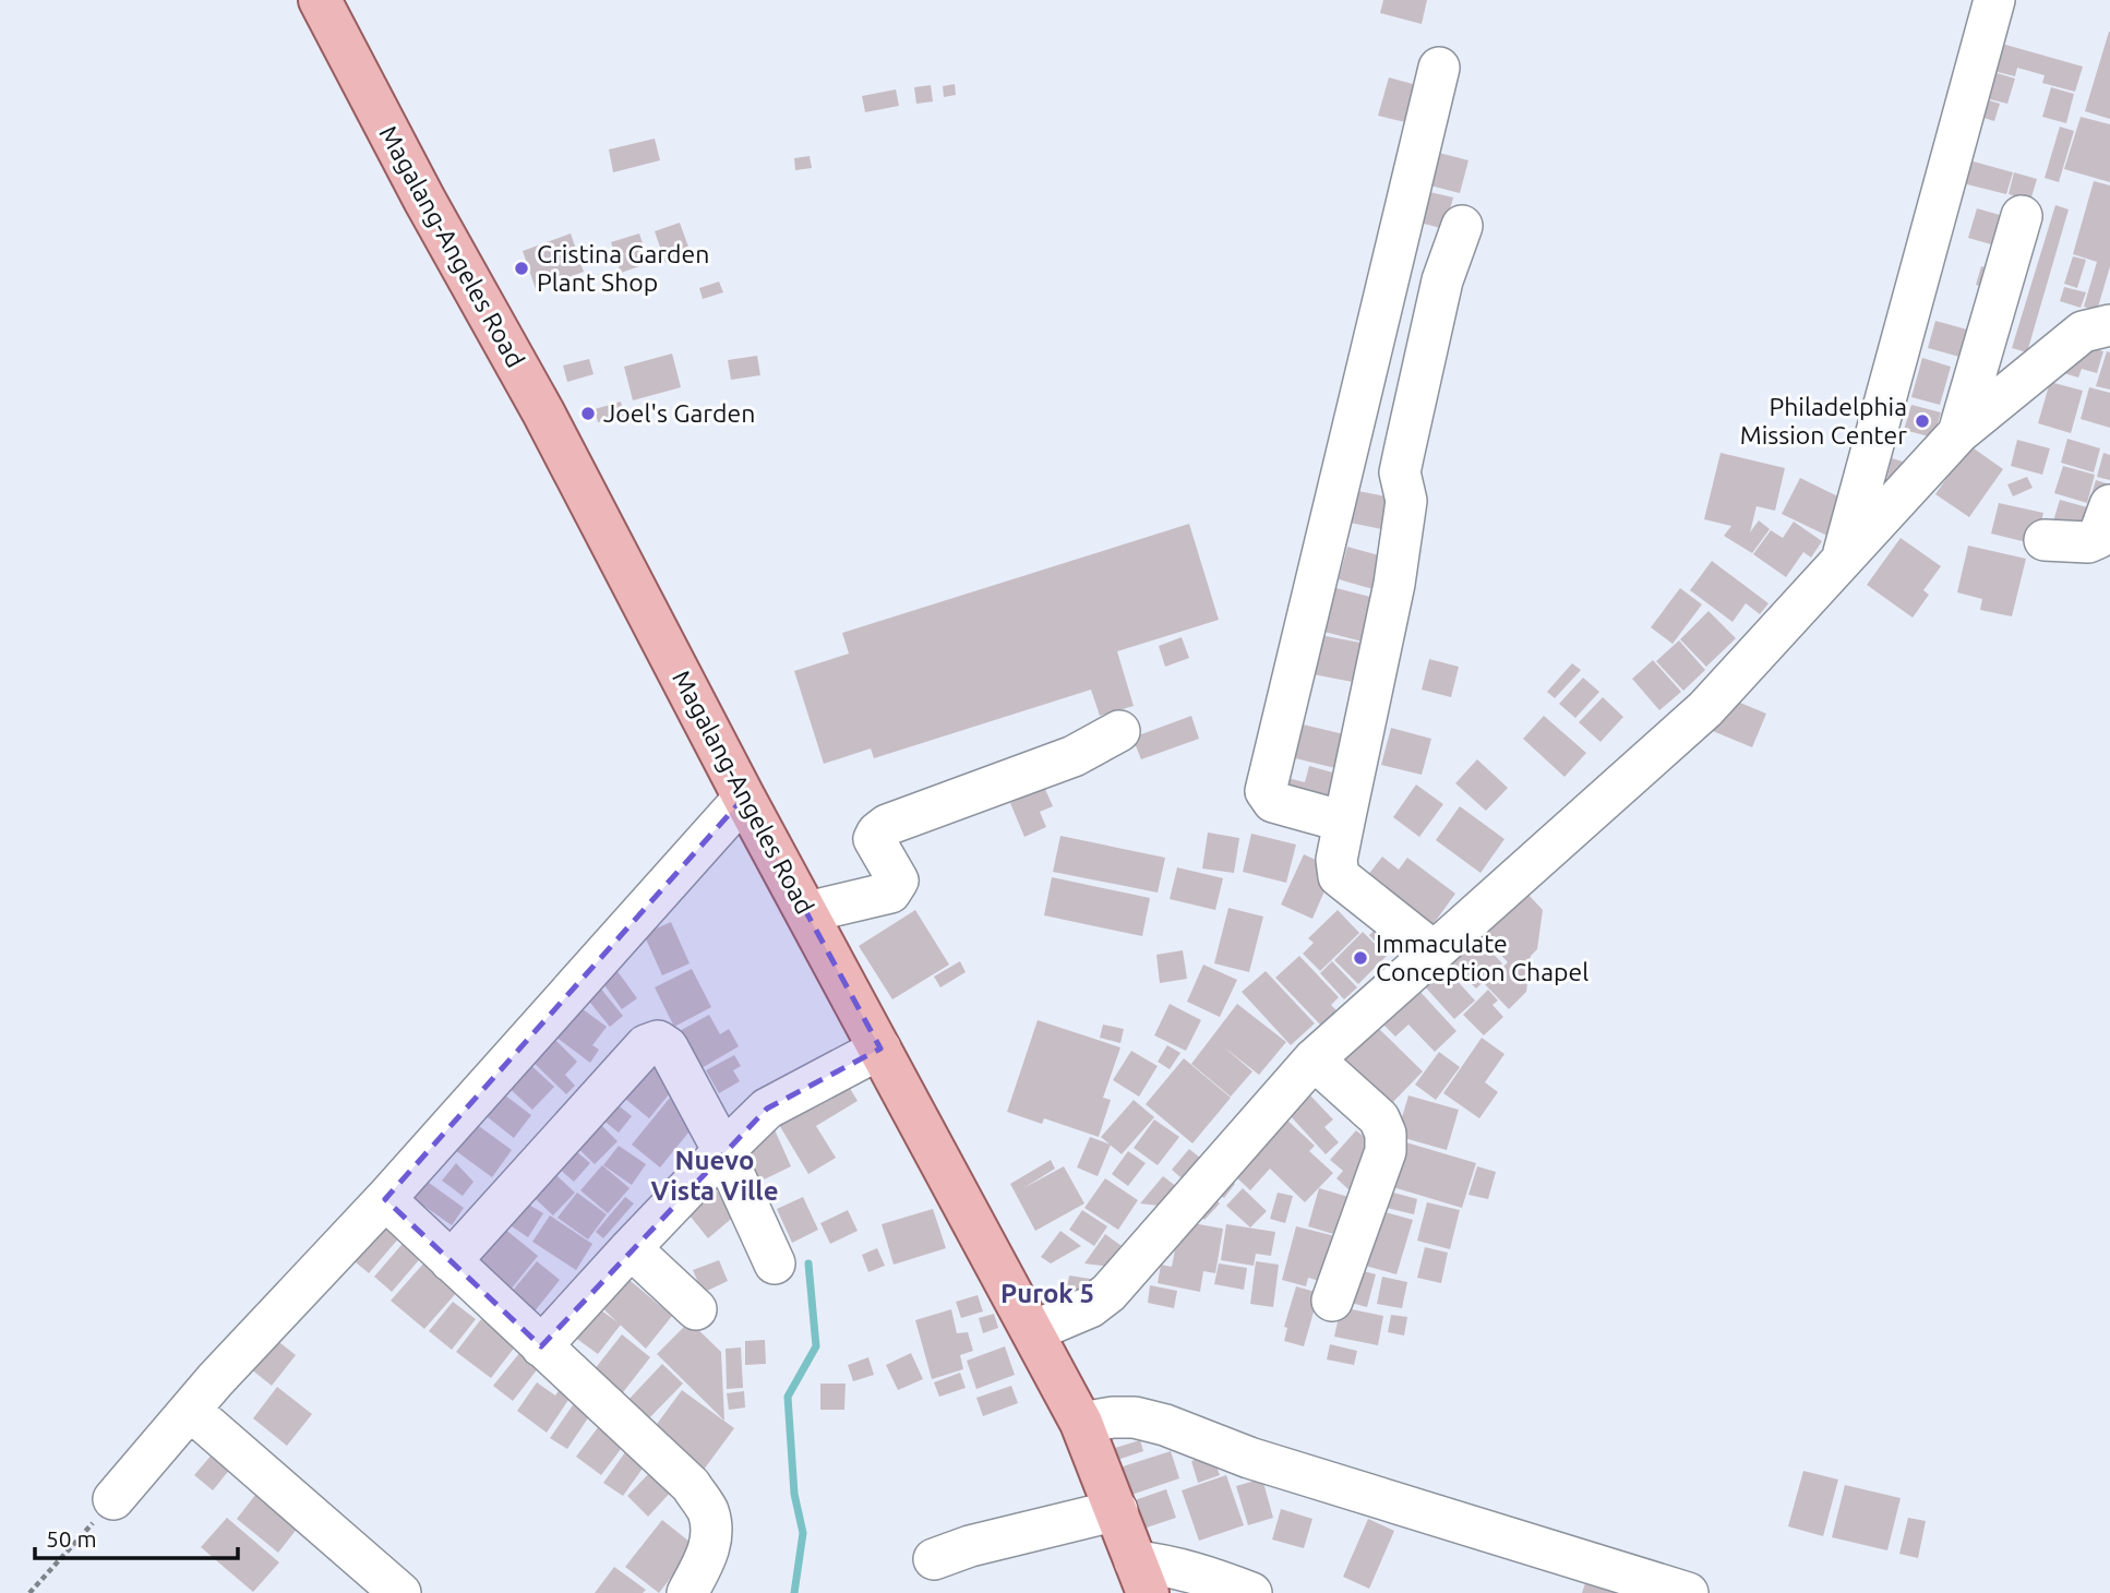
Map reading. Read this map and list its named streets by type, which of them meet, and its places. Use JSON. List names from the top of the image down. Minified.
{"streets":{"main road":["Magalang-Angeles Road"]},"districts":["Nuevo Vista Ville","Purok 5"],"places":["Cristina Garden Plant Shop","Joel's Garden","Philadelphia Mission Center","Immaculate Conception Chapel"],"scale_bar":"50 m"}
